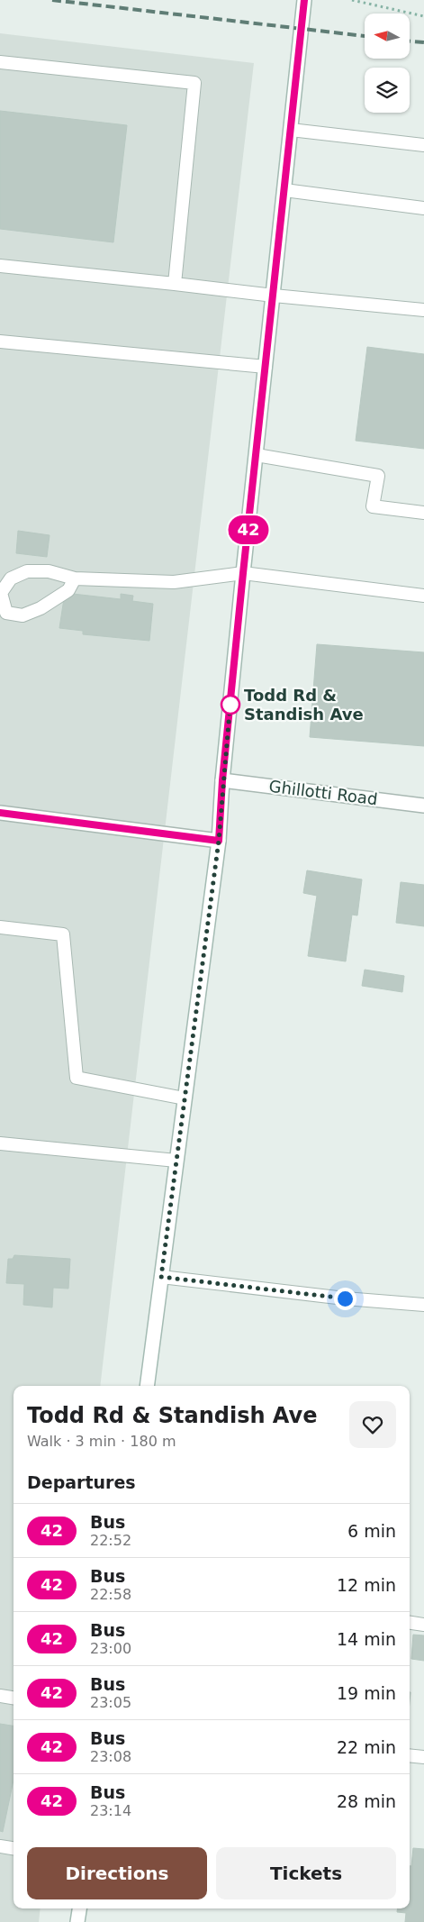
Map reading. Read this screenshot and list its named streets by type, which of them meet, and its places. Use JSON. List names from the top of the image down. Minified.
{"streets":{"main road":["Ghillotti Road"]},"places":["Todd Rd & Standish Ave"],"lines":["bus line 42"],"north":"left","page":{"on_map":"42","heading":[["Todd Rd & Standish Ave","Walk · 3 min · 180 m"],"Departures"],"list":[{"mark":"42","name":"Bus","note":"22:52","value":"6 min"},{"mark":"42","name":"Bus","note":"22:58","value":"12 min"},{"mark":"42","name":"Bus","note":"23:00","value":"14 min"},{"mark":"42","name":"Bus","note":"23:05","value":"19 min"},{"mark":"42","name":"Bus","note":"23:08","value":"22 min"},{"mark":"42","name":"Bus","note":"23:14","value":"28 min"}],"buttons":["Directions","Tickets"]}}
